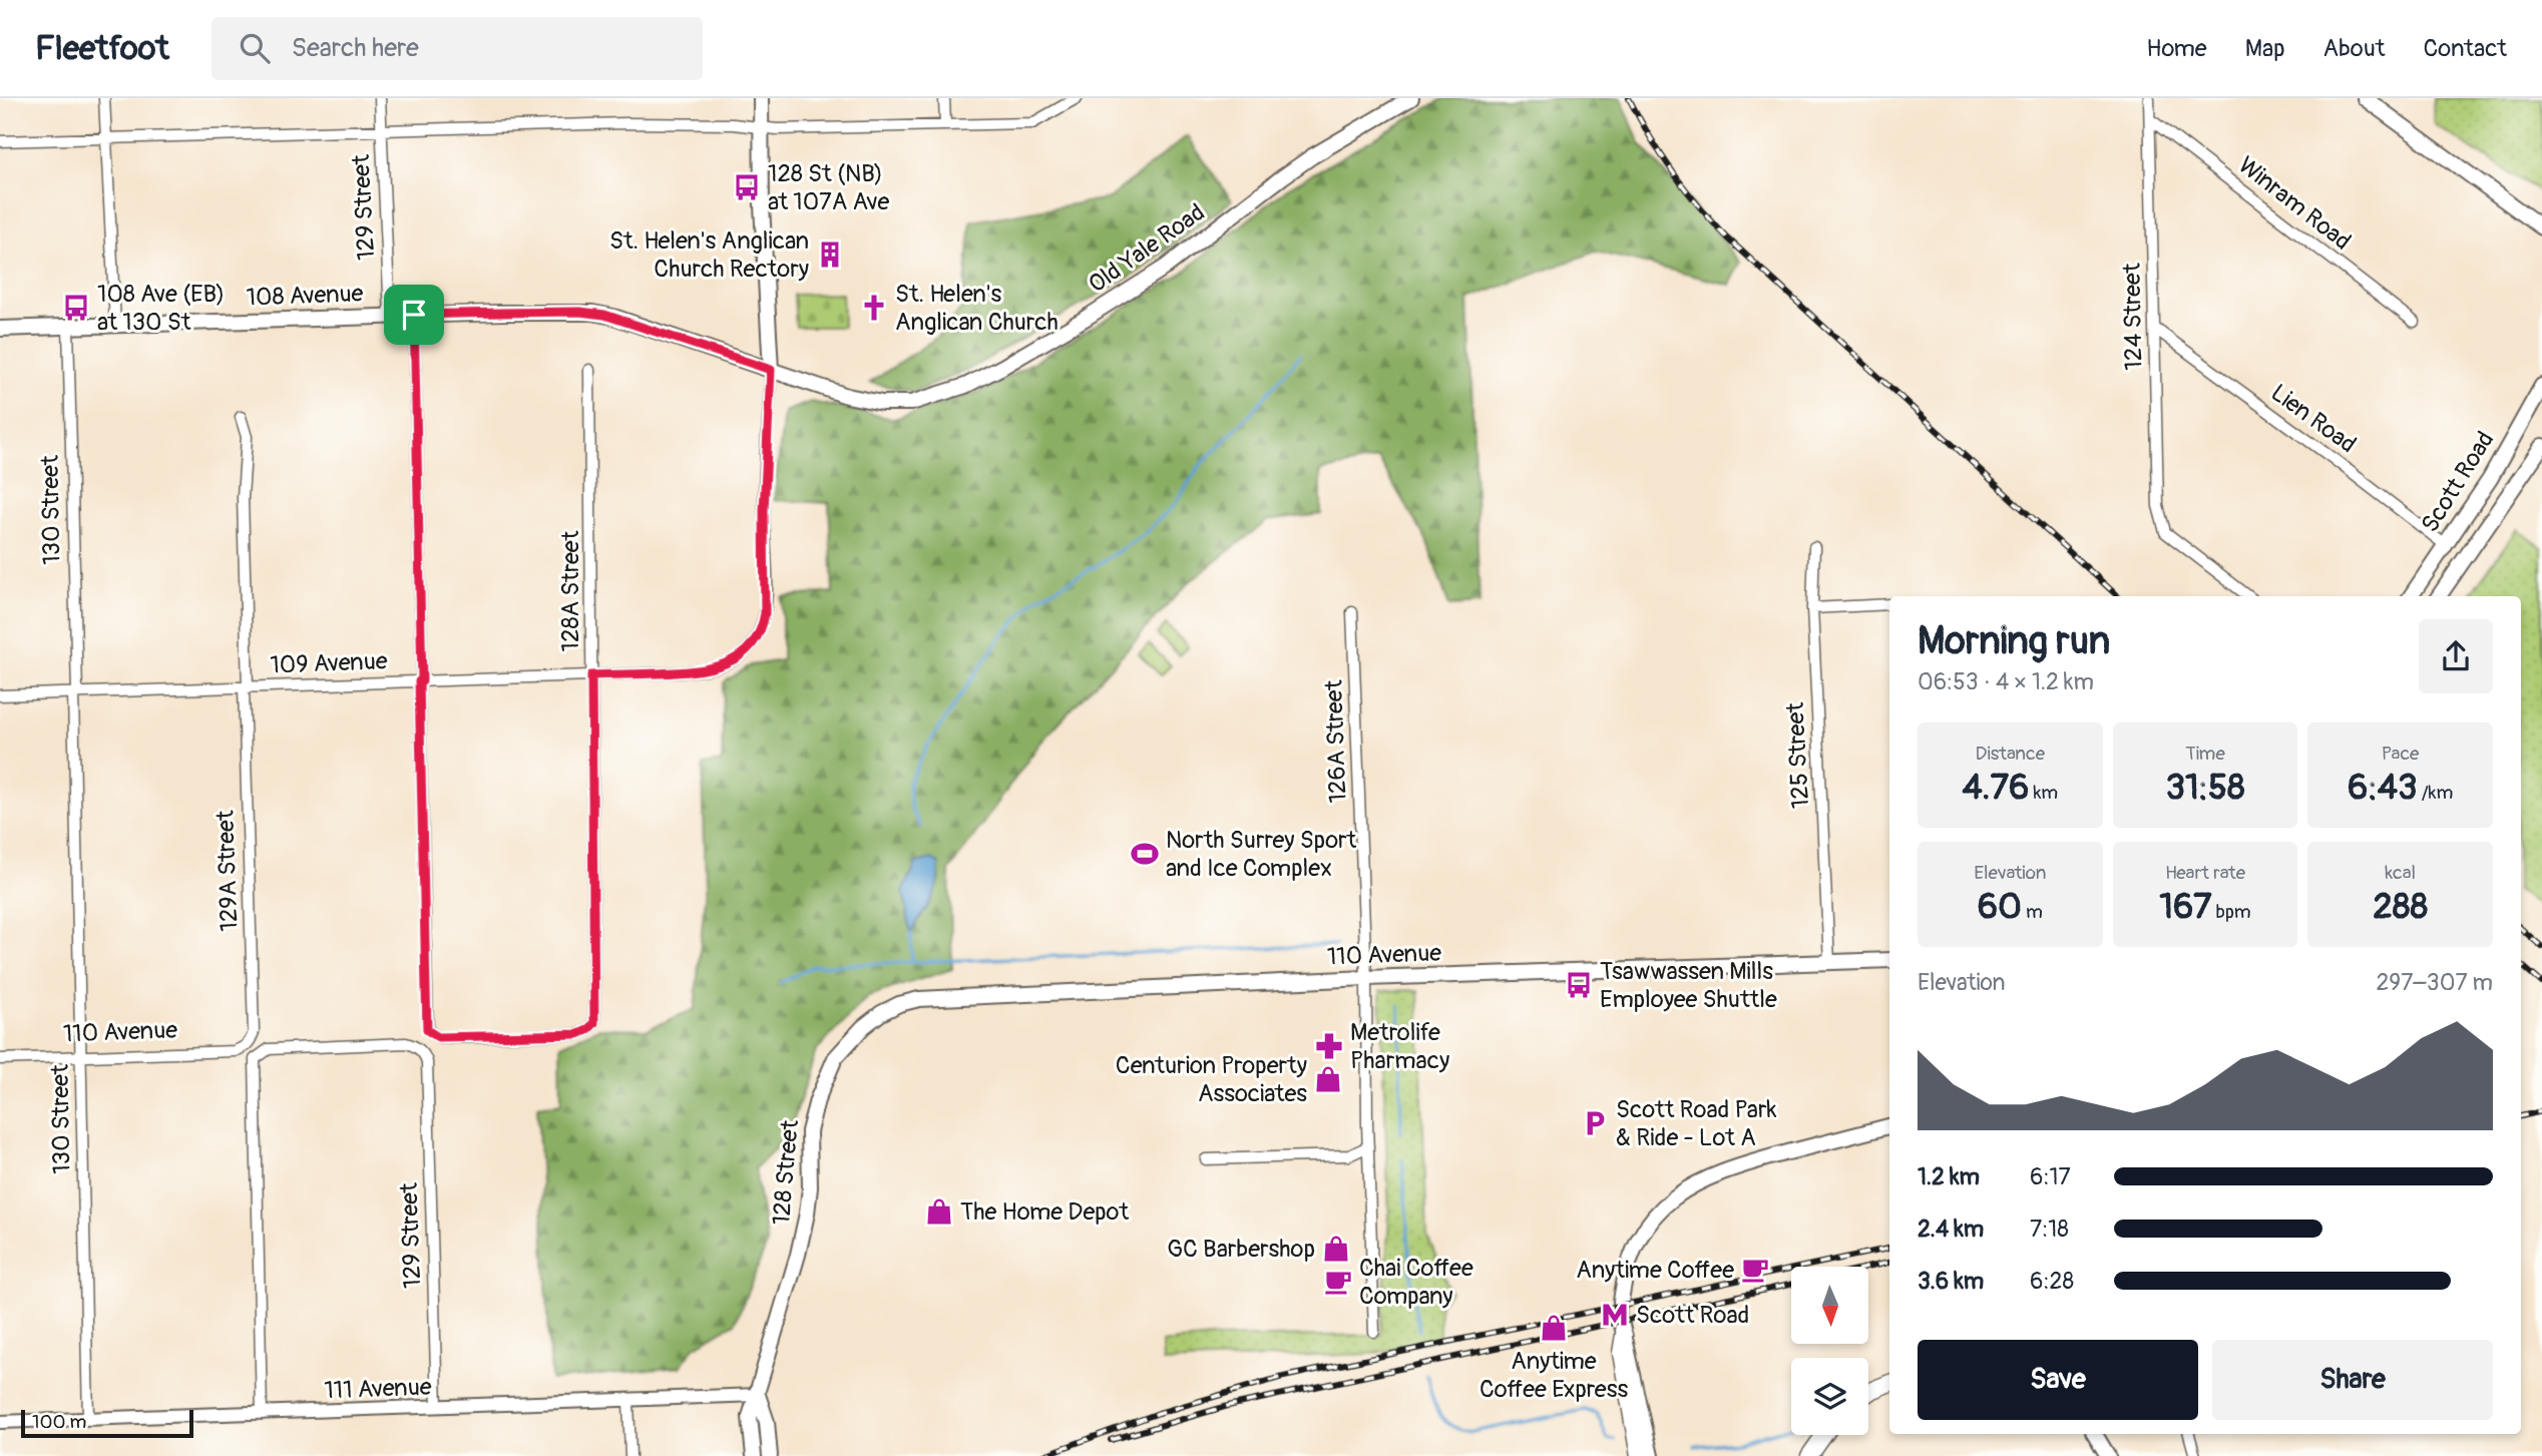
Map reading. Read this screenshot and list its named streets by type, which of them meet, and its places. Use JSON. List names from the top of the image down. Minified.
{"streets":{"main road":["Old Yale Road","108 Avenue","Scott Road","110 Avenue","128 Street"],"street":["Winram Road","129 Street","124 Street","Lien Road","130 Street","128A Street","109 Avenue","126A Street","125 Street","129A Street","111 Avenue"]},"crossings":[["Winram Road","124 Street"],["129 Street","108 Avenue"],["129 Street","111 Avenue"],["Old Yale Road","108 Avenue"],["Old Yale Road","109 Avenue"],["108 Avenue","130 Street"],["108 Avenue","109 Avenue"],["124 Street","Lien Road"],["Lien Road","Scott Road"],["130 Street","109 Avenue"],["130 Street","110 Avenue"],["130 Street","111 Avenue"],["128A Street","109 Avenue"],["109 Avenue","129A Street"],["126A Street","110 Avenue"],["125 Street","110 Avenue"],["129A Street","110 Avenue"],["110 Avenue","128 Street"],["128 Street","111 Avenue"]],"places":{"bus stop":["128 St (NB) at 107A Ave","108 Ave (EB) at 130 St","Tsawwassen Mills Employee Shuttle"],"building":["St. Helen's Anglican Church Rectory"],"church":["St. Helen's Anglican Church"],"sports":["North Surrey Sport and Ice Complex"],"pharmacy":["Metrolife Pharmacy"],"shop":["Centurion Property Associates","The Home Depot","GC Barbershop","Anytime Coffee Express"],"parking":["Scott Road Park & Ride - Lot A"],"cafe":["Anytime Coffee","Chai Coffee Company"],"metro station":["Scott Road"]},"scale_bar":"100 m","north":"bottom","page":{"header":"Fleetfoot","search":"Search here","nav":["Home","Map","About","Contact"],"heading":["Morning run","06:53 · 4 × 1.2 km"],"stats":[["Distance","4.76 km"],["Time","31:58"],["Pace","6:43 /km"],["Elevation","60 m"],["Heart rate","167 bpm"],["kcal","288"]],"chart":["Elevation","297–307 m"],"list":[{"name":"1.2 km","note":"6:17"},{"name":"2.4 km","note":"7:18"},{"name":"3.6 km","note":"6:28"}],"buttons":["Save","Share"],"scale":"100 m"}}
